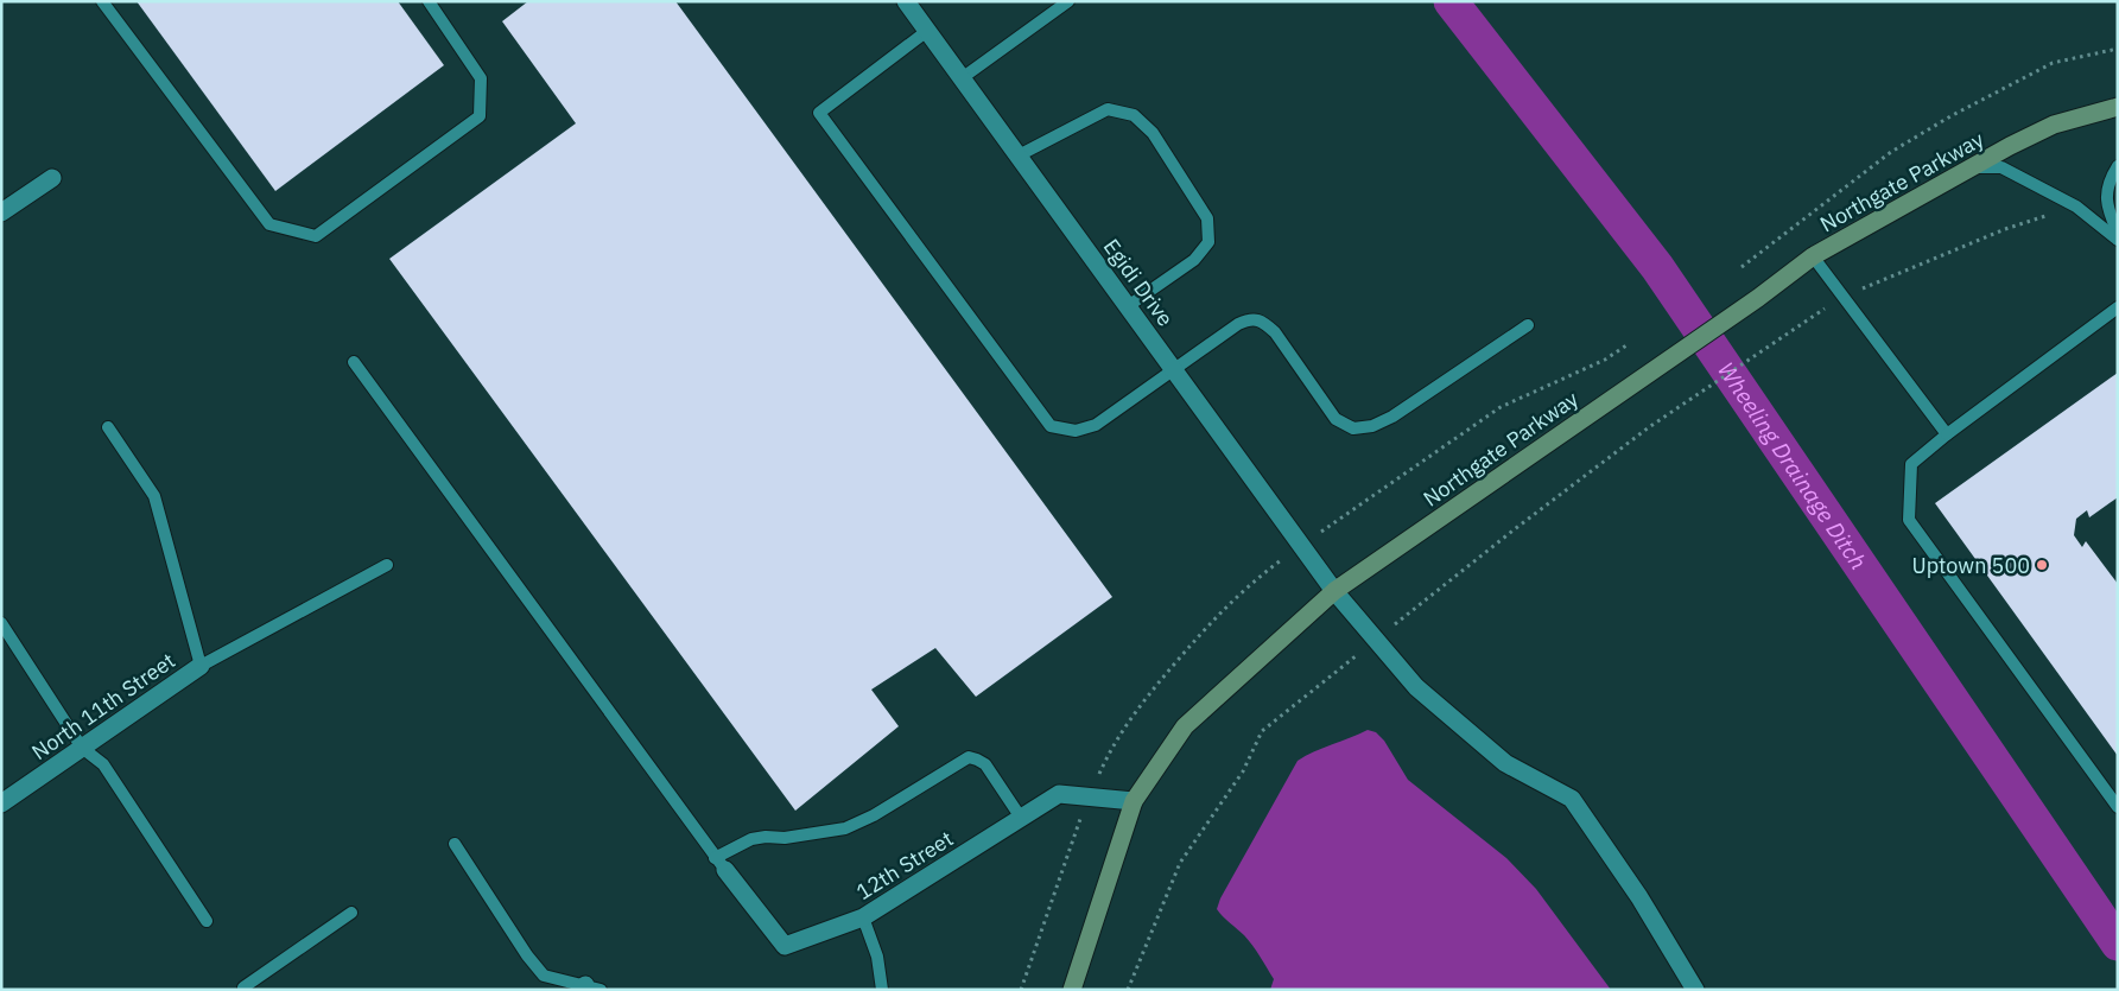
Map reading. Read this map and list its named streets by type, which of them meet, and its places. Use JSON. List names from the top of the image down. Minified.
{"streets":{"street":["Northgate Parkway","Egidi Drive","North 11th Street","12th Street"]},"crossings":[["Northgate Parkway","Egidi Drive"],["Northgate Parkway","12th Street"]],"water":["Wheeling Drainage Ditch"],"places":["Uptown 500"]}
